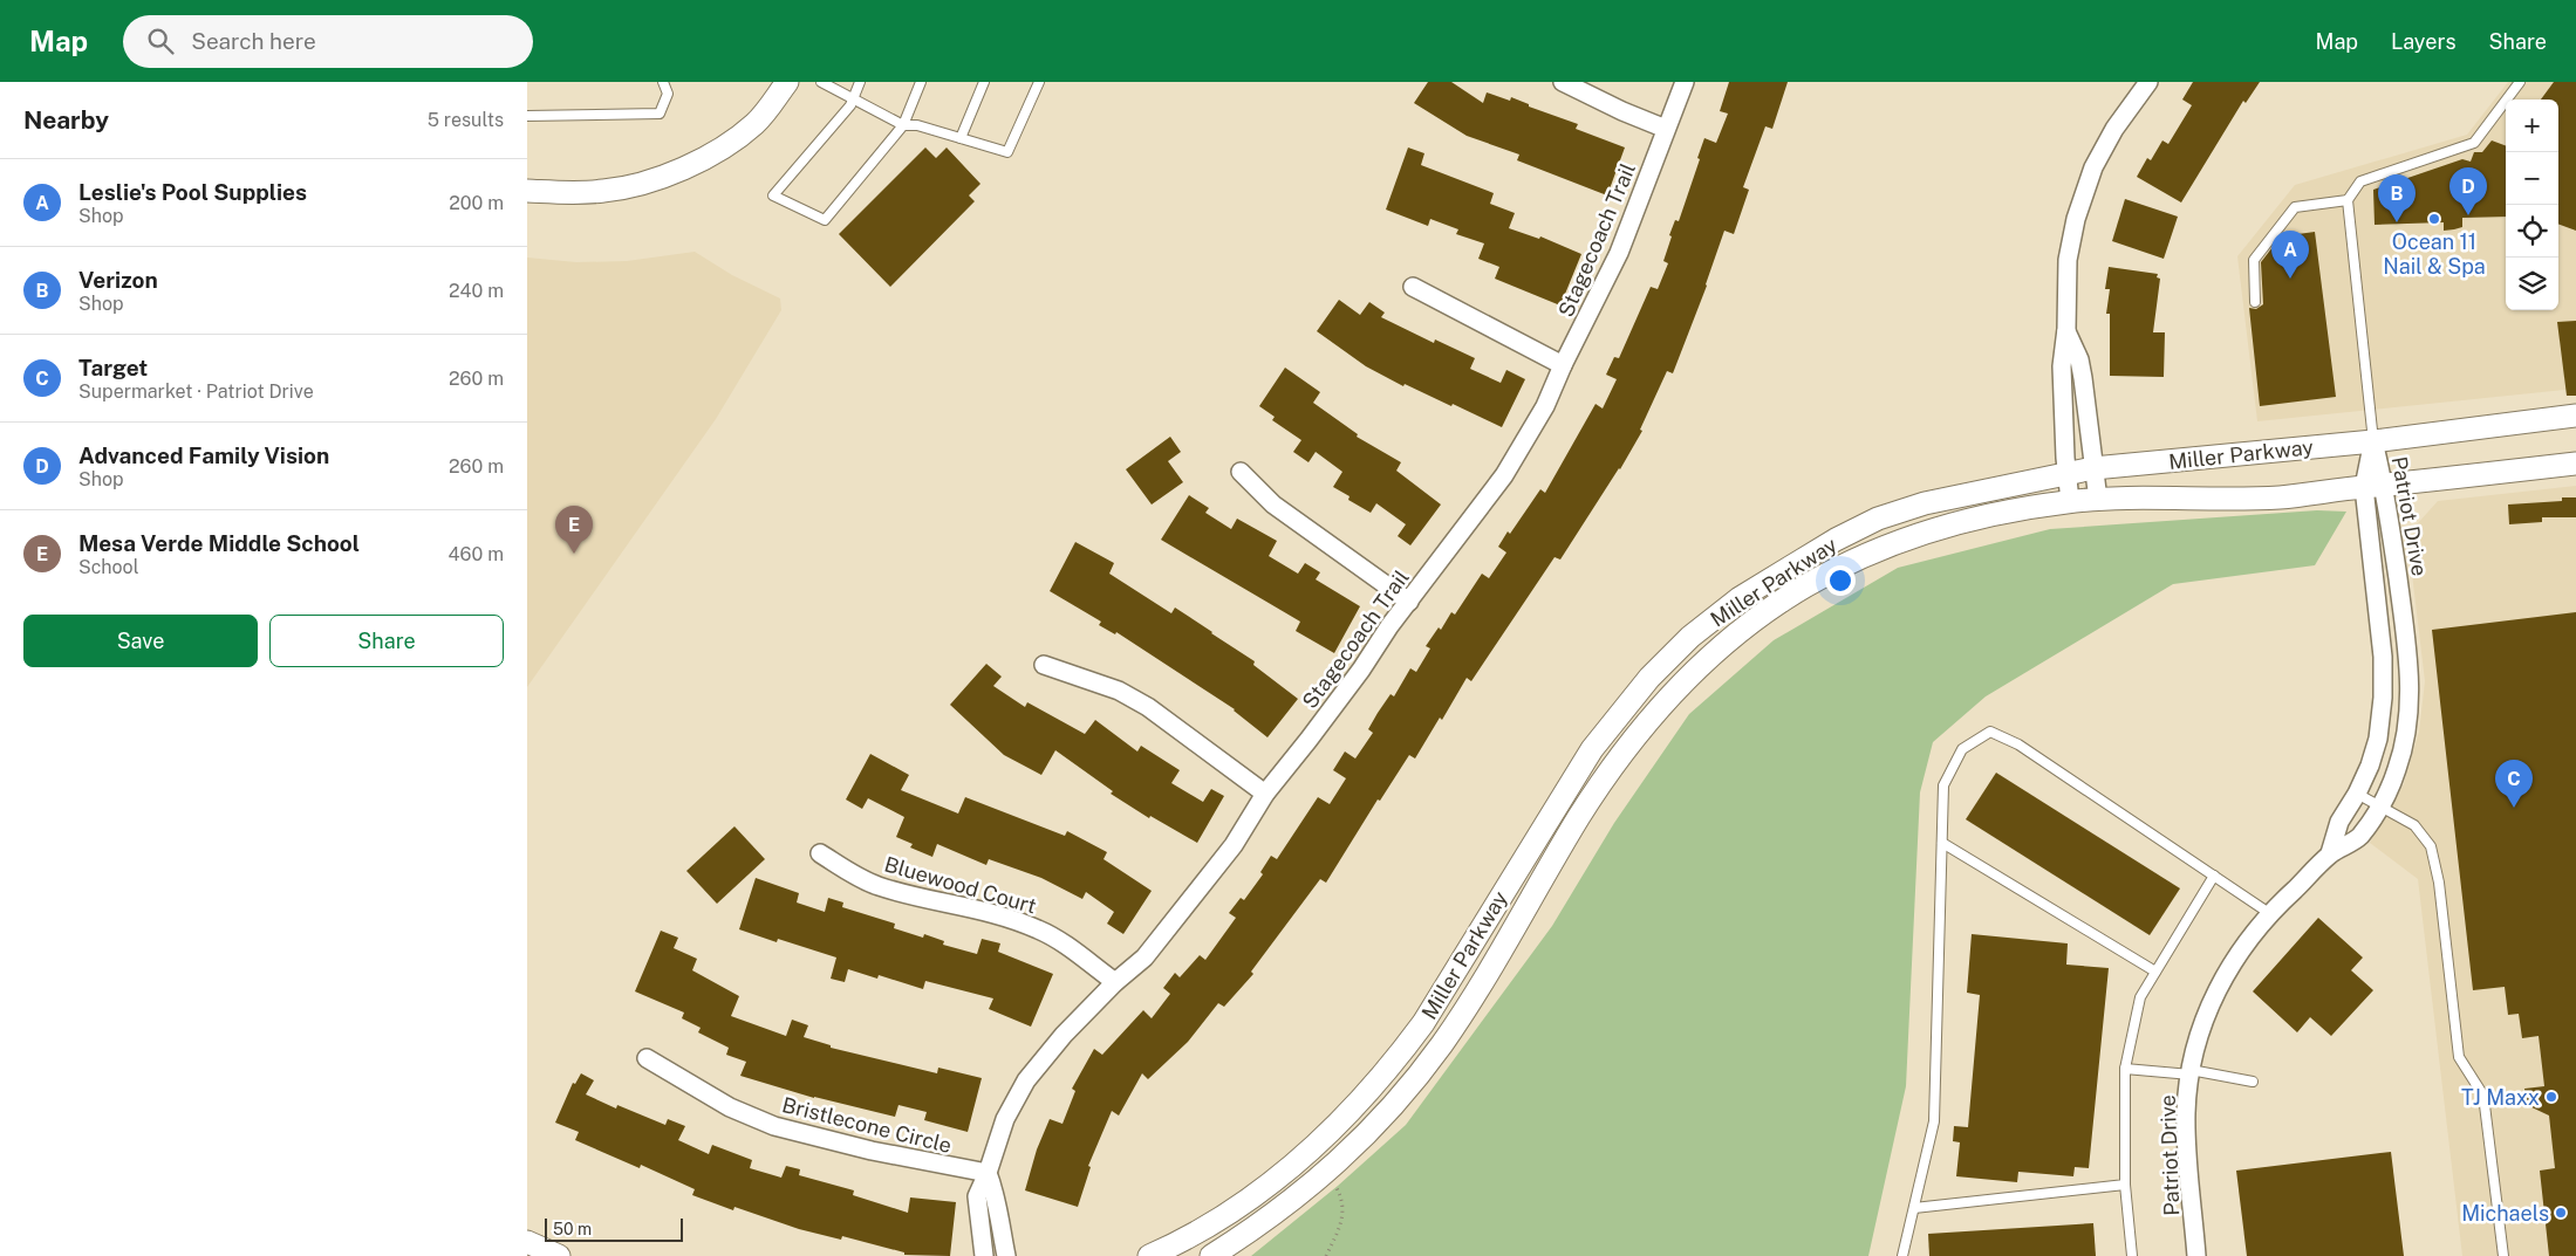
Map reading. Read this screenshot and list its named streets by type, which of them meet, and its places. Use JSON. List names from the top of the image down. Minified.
{"streets":{"street":["Stagecoach Trail","Miller Parkway","Patriot Drive","Bluewood Court","Bristlecone Circle"]},"crossings":[["Stagecoach Trail","Bluewood Court"],["Stagecoach Trail","Bristlecone Circle"],["Miller Parkway","Patriot Drive"]],"places":["Ocean 11 Nail & Spa","TJ Maxx","Michaels"],"scale_bar":"50 m","page":{"header":"Map","search":"Search here","nav":["Map","Layers","Share"],"heading":["Nearby","5 results"],"map_buttons":["+","−"],"list":[{"mark":"A","name":"Leslie's Pool Supplies","note":"Shop","value":"200 m"},{"mark":"B","name":"Verizon","note":"Shop","value":"240 m"},{"mark":"C","name":"Target","note":"Supermarket · Patriot Drive","value":"260 m"},{"mark":"D","name":"Advanced Family Vision","note":"Shop","value":"260 m"},{"mark":"E","name":"Mesa Verde Middle School","note":"School","value":"460 m"}],"pins":["D","B","A","E","C"],"buttons":["Save","Share"],"scale":"50 m"}}
